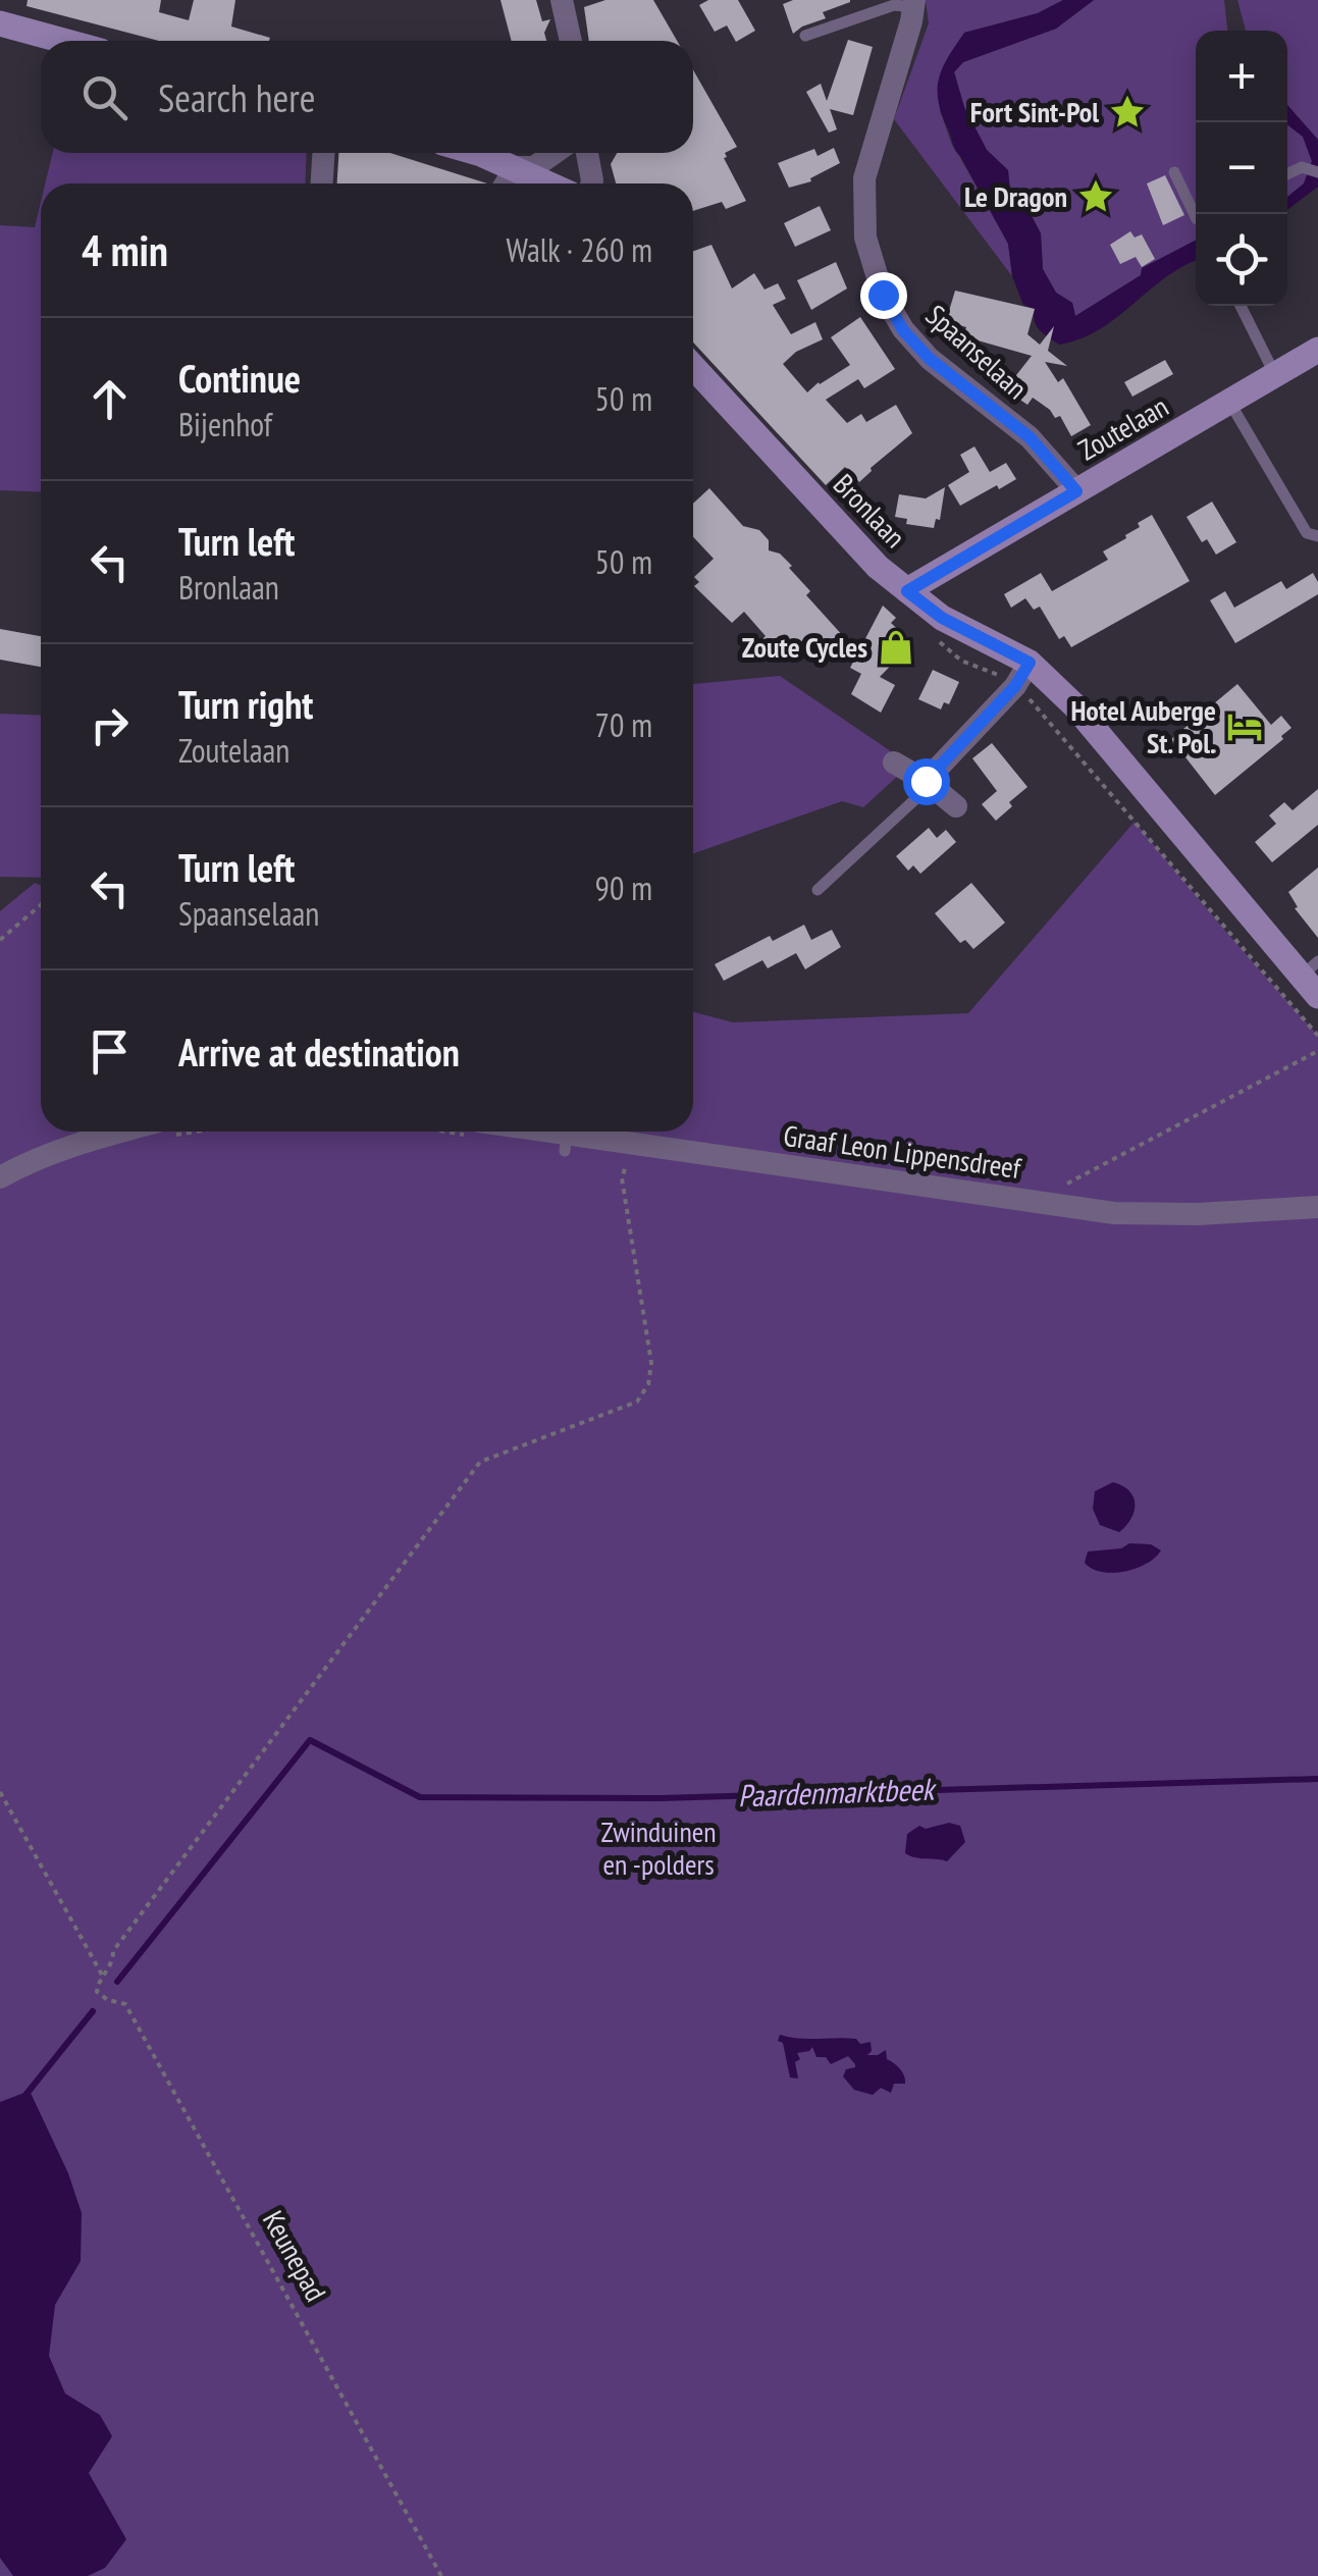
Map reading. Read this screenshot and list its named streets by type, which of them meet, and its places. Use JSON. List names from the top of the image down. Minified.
{"streets":{"street":["Spaanselaan","Zoutelaan","Bronlaan","Graaf Leon Lippensdreef"],"path":["Keunepad"]},"crossings":[["Spaanselaan","Zoutelaan"],["Zoutelaan","Bronlaan"]],"water":["Paardenmarktbeek"],"parks":["Zwinduinen en -polders"],"places":{"place":["Fort Sint-Pol","Le Dragon"],"shop":["Zoute Cycles"],"hotel":["Hotel Auberge St. Pol."]},"page":{"map_buttons":["+","−"],"search":"Search here","heading":["4 min","Walk · 260 m"],"list":[["Continue","Bijenhof","50 m"],["Turn left","Bronlaan","50 m"],["Turn right","Zoutelaan","70 m"],["Turn left","Spaanselaan","90 m"],"Arrive at destination"]}}
